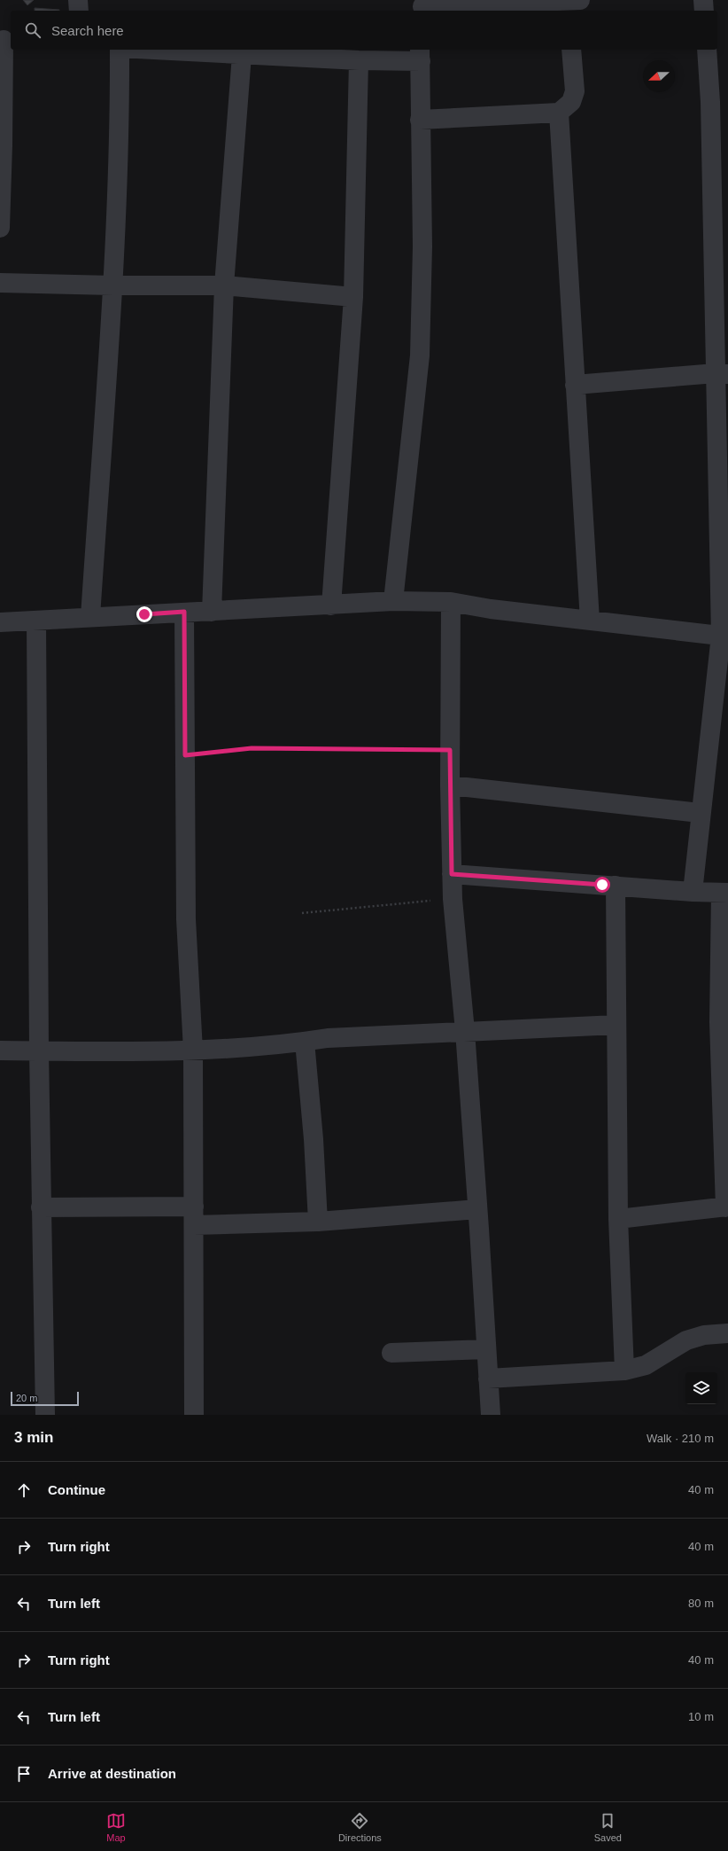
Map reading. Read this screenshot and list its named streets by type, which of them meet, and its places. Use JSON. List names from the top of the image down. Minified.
{"scale_bar":"20 m","north":"left","page":{"search":"Search here","scale":"20 m","heading":["3 min","Walk · 210 m"],"list":[["Continue","40 m"],["Turn right","40 m"],["Turn left","80 m"],["Turn right","40 m"],["Turn left","10 m"],"Arrive at destination"],"nav":["Map","Directions","Saved"]}}
